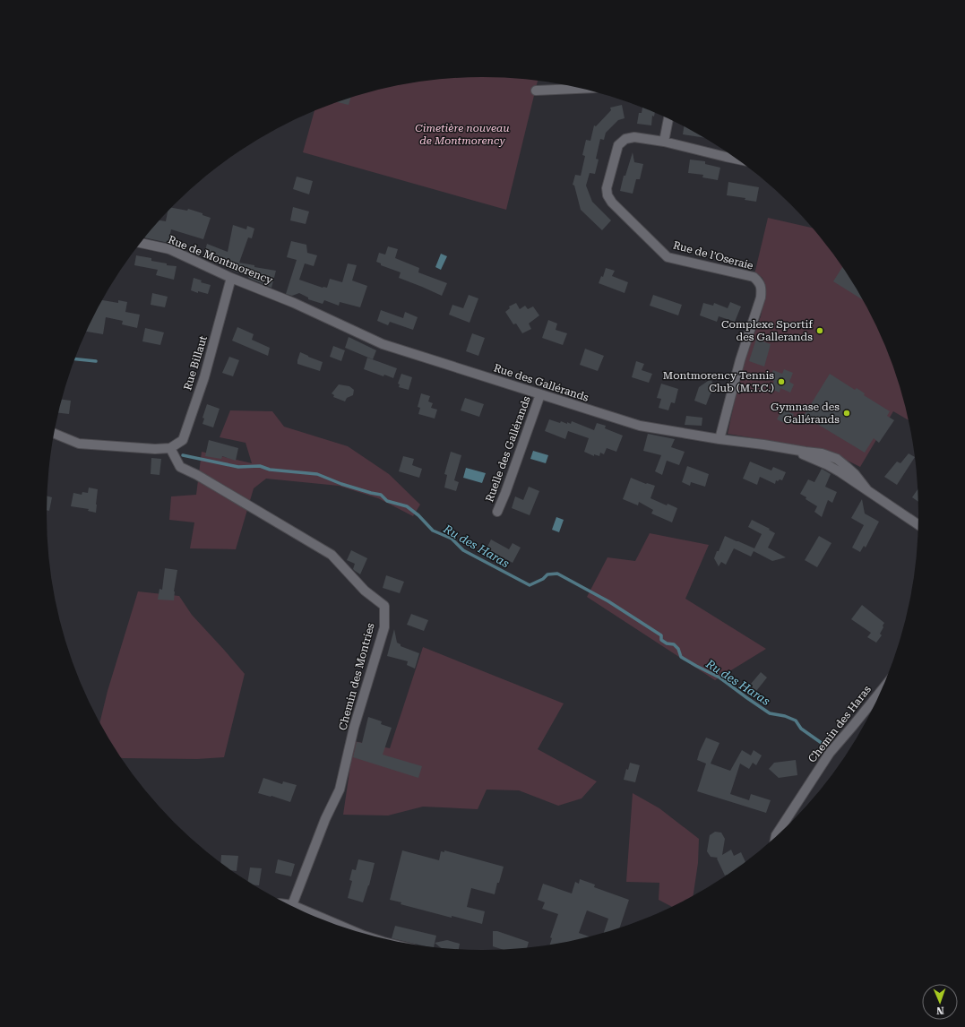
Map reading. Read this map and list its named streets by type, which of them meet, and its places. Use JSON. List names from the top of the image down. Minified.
{"streets":{"street":["Rue de l'Oseraie","Rue de Montmorency","Rue Billaut","Rue des Gallérands","Ruelle des Gallérands","Chemin des Montries","Chemin des Haras"]},"crossings":[["Rue de l'Oseraie","Rue des Gallérands"],["Rue de Montmorency","Rue Billaut"],["Rue de Montmorency","Rue des Gallérands"],["Rue Billaut","Chemin des Montries"],["Rue des Gallérands","Ruelle des Gallérands"]],"water":["Ru des Haras"],"parks":["Cimetière nouveau de Montmorency"],"places":["Complexe Sportif des Gallerands","Montmorency Tennis Club (M.T.C.)","Gymnase des Gallérands"],"north":"bottom"}
